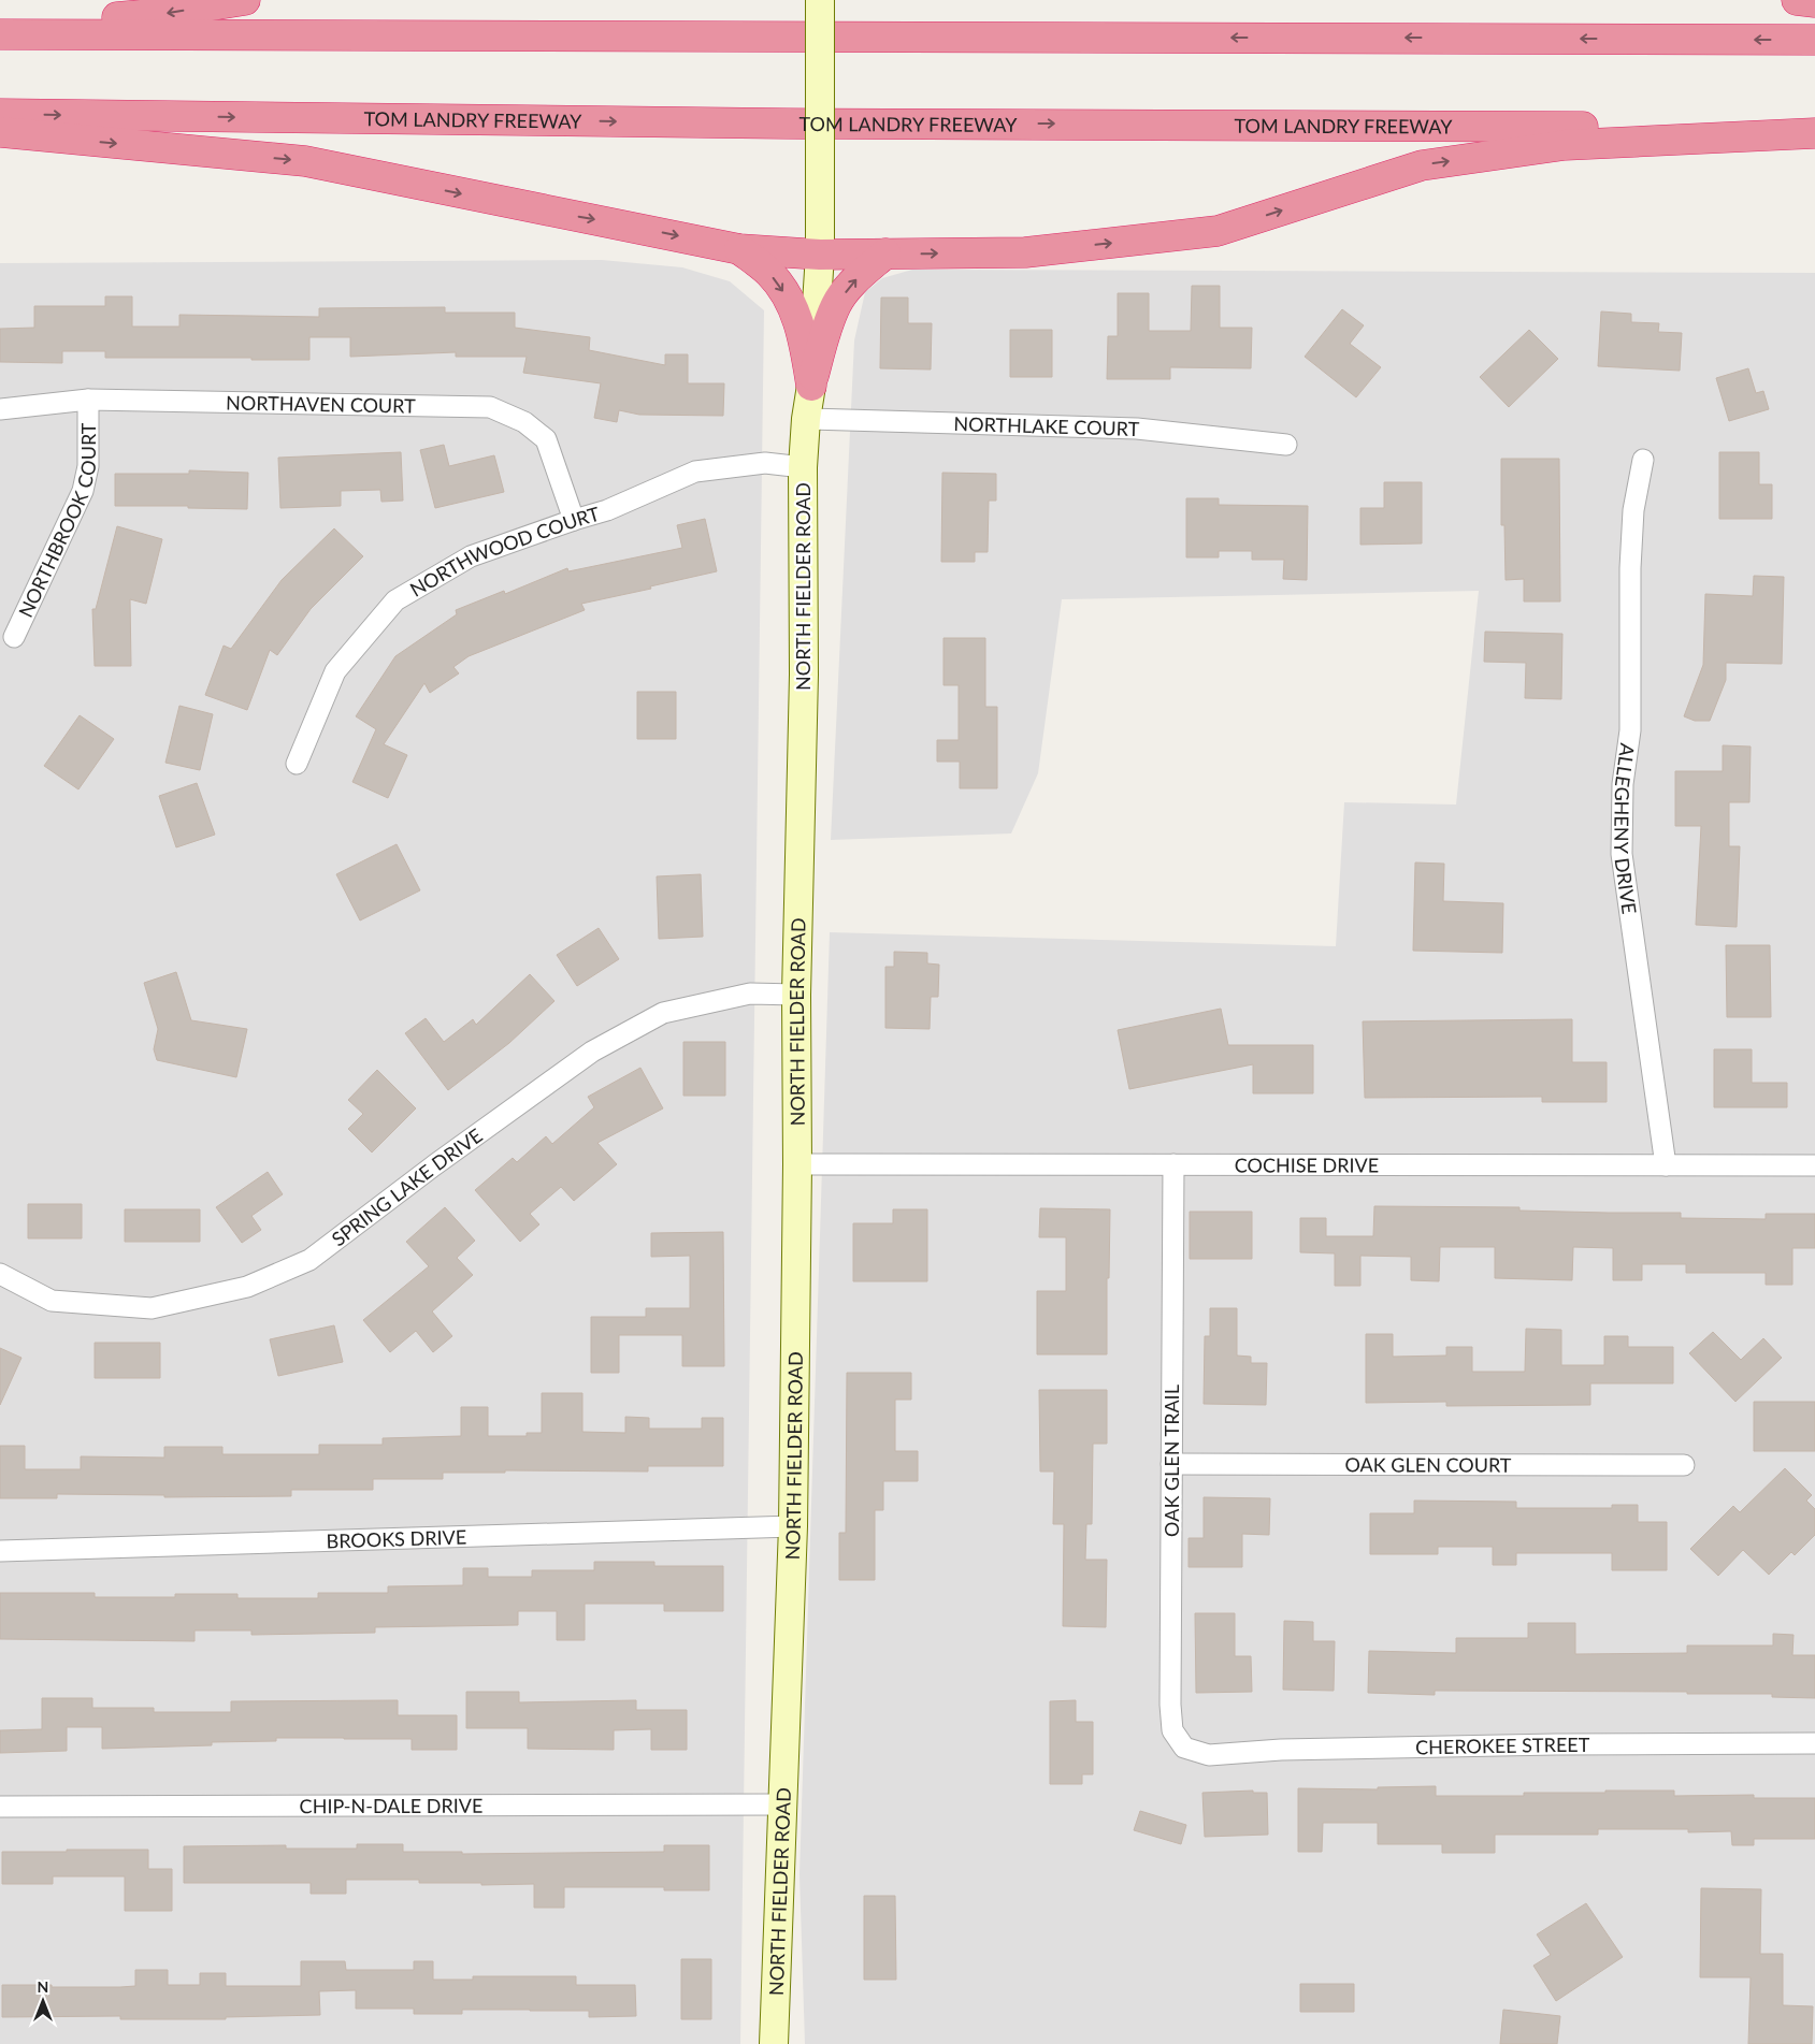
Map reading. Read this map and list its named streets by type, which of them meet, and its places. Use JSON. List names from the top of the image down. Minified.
{"streets":{"highway":["TOM LANDRY FREEWAY"],"main road":["NORTH FIELDER ROAD"],"street":["NORTHAVEN COURT","NORTHLAKE COURT","NORTHBROOK COURT","NORTHWOOD COURT","ALLEGHENY DRIVE","COCHISE DRIVE","SPRING LAKE DRIVE","OAK GLEN TRAIL","OAK GLEN COURT","BROOKS DRIVE","CHEROKEE STREET","CHIP-N-DALE DRIVE"]},"crossings":[["NORTHAVEN COURT","NORTHBROOK COURT"],["NORTHAVEN COURT","NORTHWOOD COURT"],["NORTHLAKE COURT","NORTH FIELDER ROAD"],["NORTHWOOD COURT","NORTH FIELDER ROAD"],["NORTH FIELDER ROAD","COCHISE DRIVE"],["NORTH FIELDER ROAD","SPRING LAKE DRIVE"],["NORTH FIELDER ROAD","BROOKS DRIVE"],["NORTH FIELDER ROAD","CHIP-N-DALE DRIVE"],["ALLEGHENY DRIVE","COCHISE DRIVE"],["COCHISE DRIVE","OAK GLEN TRAIL"],["OAK GLEN TRAIL","OAK GLEN COURT"],["OAK GLEN TRAIL","CHEROKEE STREET"]],"north":"top"}
